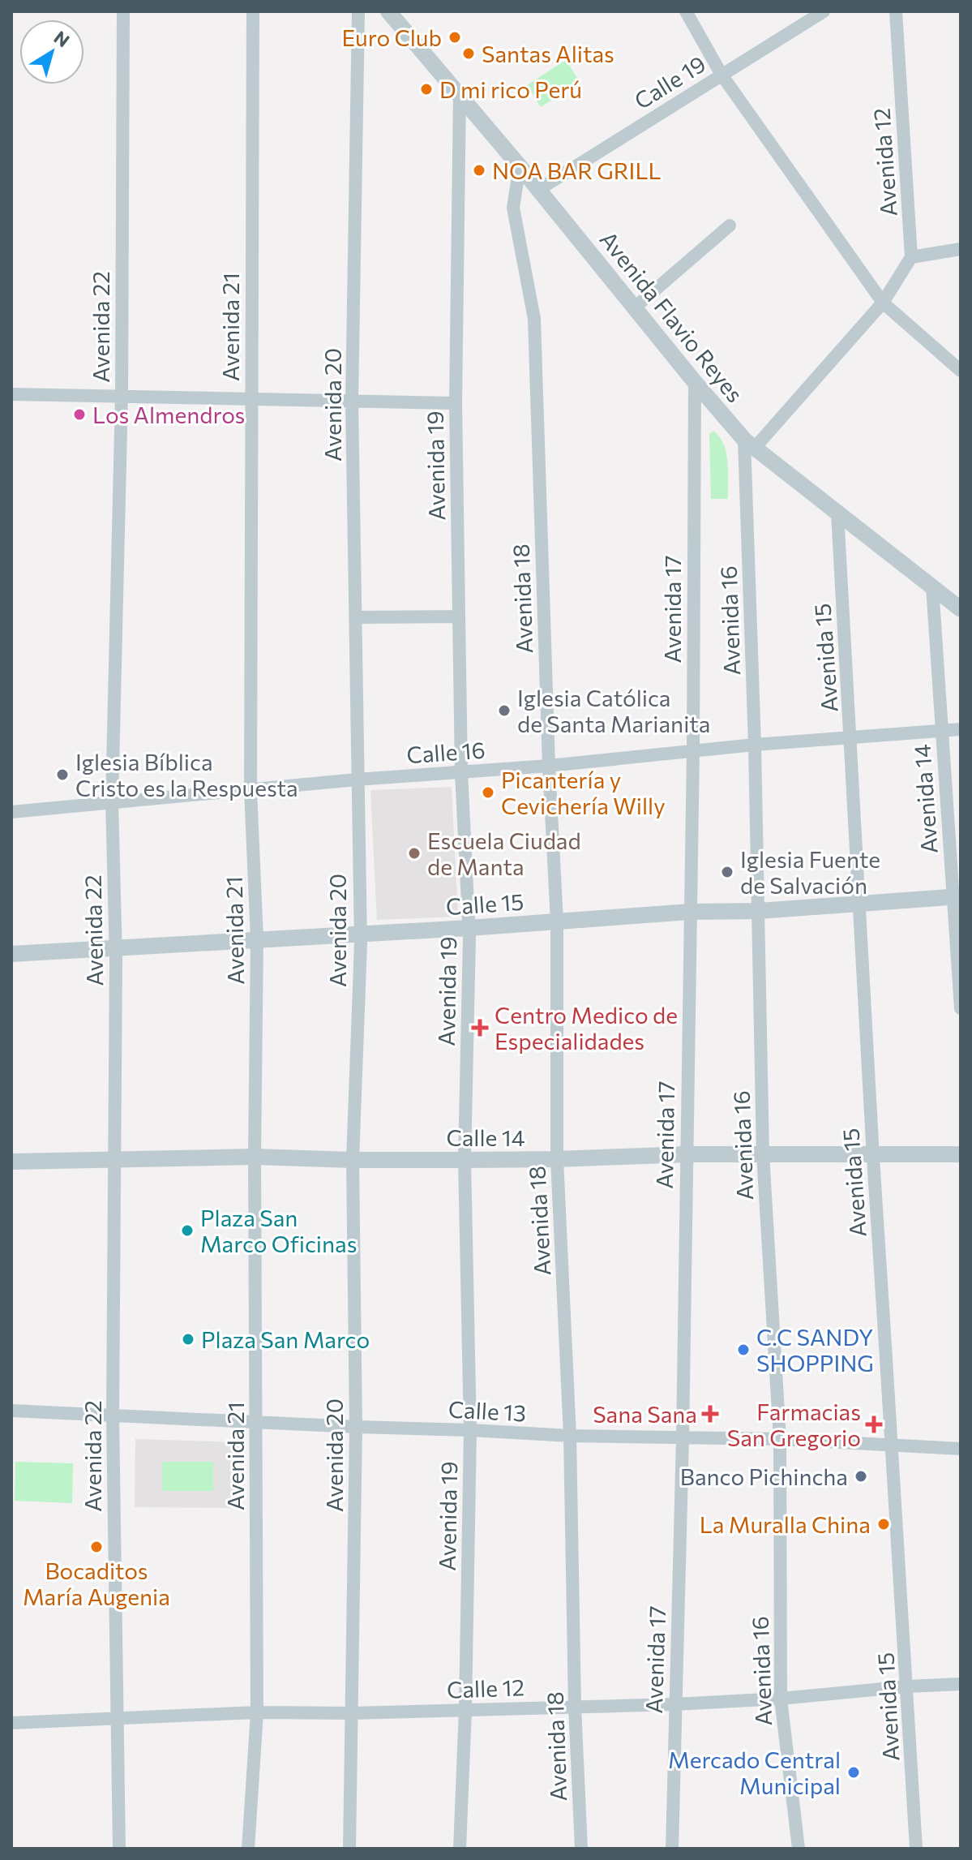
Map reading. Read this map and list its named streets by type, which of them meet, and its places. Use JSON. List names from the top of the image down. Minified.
{"streets":{"street":["Calle 19","Avenida 12","Avenida Flavio Reyes","Avenida 22","Avenida 21","Avenida 20","Avenida 19","Avenida 18","Avenida 17","Avenida 16","Avenida 15","Calle 16","Avenida 14","Calle 15","Calle 14","Calle 13","Calle 12"]},"crossings":[["Calle 19","Avenida Flavio Reyes"],["Avenida Flavio Reyes","Avenida 19"],["Avenida Flavio Reyes","Avenida 18"],["Avenida Flavio Reyes","Avenida 17"],["Avenida Flavio Reyes","Avenida 16"],["Avenida Flavio Reyes","Avenida 15"],["Avenida Flavio Reyes","Avenida 14"],["Avenida 22","Calle 16"],["Avenida 22","Calle 15"],["Avenida 22","Calle 14"],["Avenida 22","Calle 13"],["Avenida 22","Calle 12"],["Avenida 21","Calle 16"],["Avenida 21","Calle 15"],["Avenida 21","Calle 14"],["Avenida 21","Calle 13"],["Avenida 21","Calle 12"],["Avenida 20","Calle 16"],["Avenida 20","Calle 15"],["Avenida 20","Calle 14"],["Avenida 20","Calle 13"],["Avenida 20","Calle 12"],["Avenida 19","Calle 16"],["Avenida 19","Calle 15"],["Avenida 19","Calle 14"],["Avenida 19","Calle 13"],["Avenida 19","Calle 12"],["Avenida 18","Calle 16"],["Avenida 18","Calle 15"],["Avenida 18","Calle 14"],["Avenida 18","Calle 13"],["Avenida 18","Calle 12"],["Avenida 17","Calle 16"],["Avenida 17","Calle 15"],["Avenida 17","Calle 14"],["Avenida 17","Calle 13"],["Avenida 17","Calle 12"],["Avenida 16","Calle 16"],["Avenida 16","Calle 15"],["Avenida 16","Calle 14"],["Avenida 16","Calle 13"],["Avenida 16","Calle 12"],["Avenida 15","Calle 16"],["Avenida 15","Calle 15"],["Avenida 15","Calle 14"],["Avenida 15","Calle 13"],["Avenida 15","Calle 12"],["Calle 16","Avenida 14"],["Avenida 14","Calle 15"]],"places":{"other":["Euro Club","Santas Alitas","D mi rico Perú","NOA BAR GRILL","Los Almendros","Iglesia Católica de Santa Marianita","Iglesia Bíblica Cristo es la Respuesta","Picantería y Cevichería Willy","Escuela Ciudad de Manta","Iglesia Fuente de Salvación","Plaza San Marco Oficinas","Plaza San Marco","C.C SANDY SHOPPING","Banco Pichincha","La Muralla China","Bocaditos María Augenia","Mercado Central Municipal"],"health":["Centro Medico de Especialidades","Sana Sana","Farmacias San Gregorio"]},"north":"top right"}
